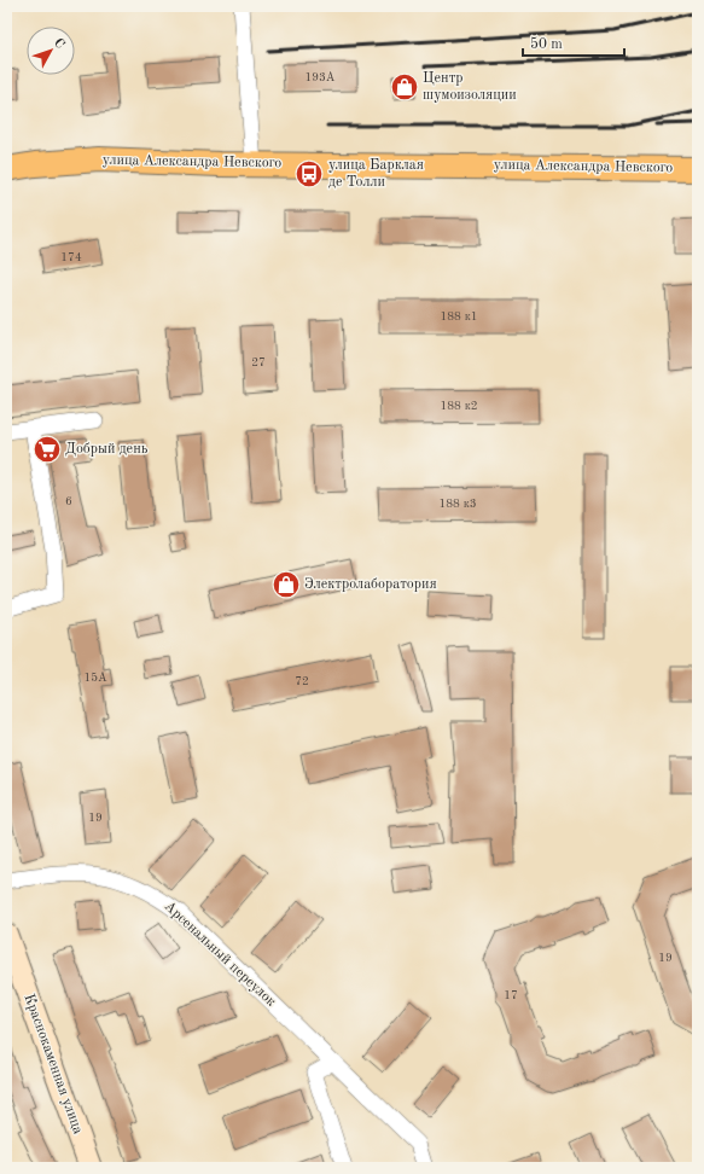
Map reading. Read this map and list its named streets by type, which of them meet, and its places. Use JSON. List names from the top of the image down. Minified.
{"streets":{"main road":["улица Александра Невского"],"street":["Арсенальный переулок","Краснокаменная улица"]},"places":{"shop":["Центр шумоизоляции","Электролаборатория"],"bus stop":["улица Барклая де Толли"],"supermarket":["Добрый день"]},"house_numbers":["193А","174","188 к1","27","188 к2","6","188 к3","15А","72","19","19","17"],"scale_bar":"50 m","north":"top right"}
